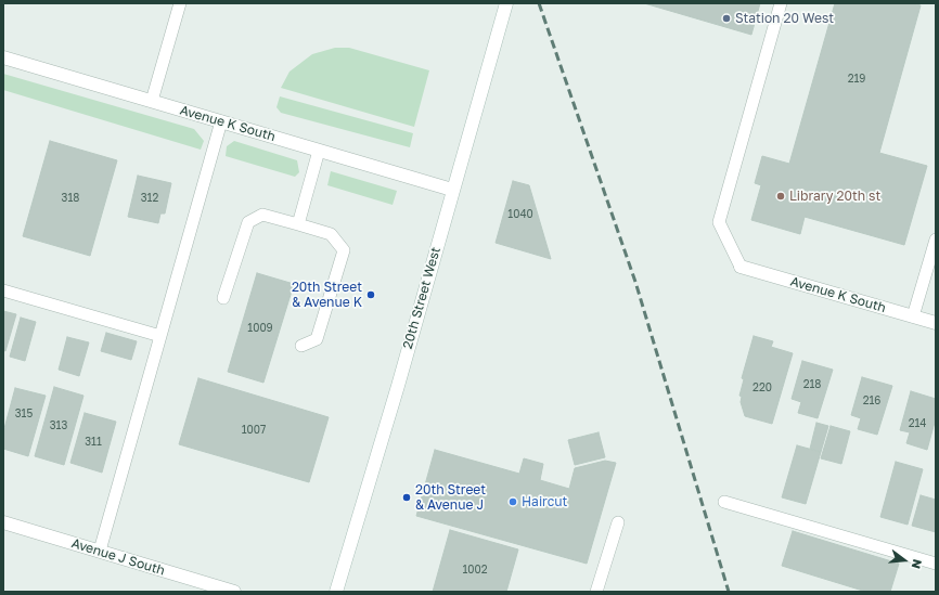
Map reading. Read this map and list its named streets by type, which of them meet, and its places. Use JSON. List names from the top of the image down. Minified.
{"streets":{"street":["Avenue K South","20th Street West","Avenue J South"]},"crossings":[["Avenue K South","20th Street West"]],"places":["Station 20 West","Library 20th st","20th Street & Avenue K","20th Street & Avenue J","Haircut"],"house_numbers":["219","318","312","1040","1009","218","220","216","315","214","313","1007","311","1002"],"north":"right"}
